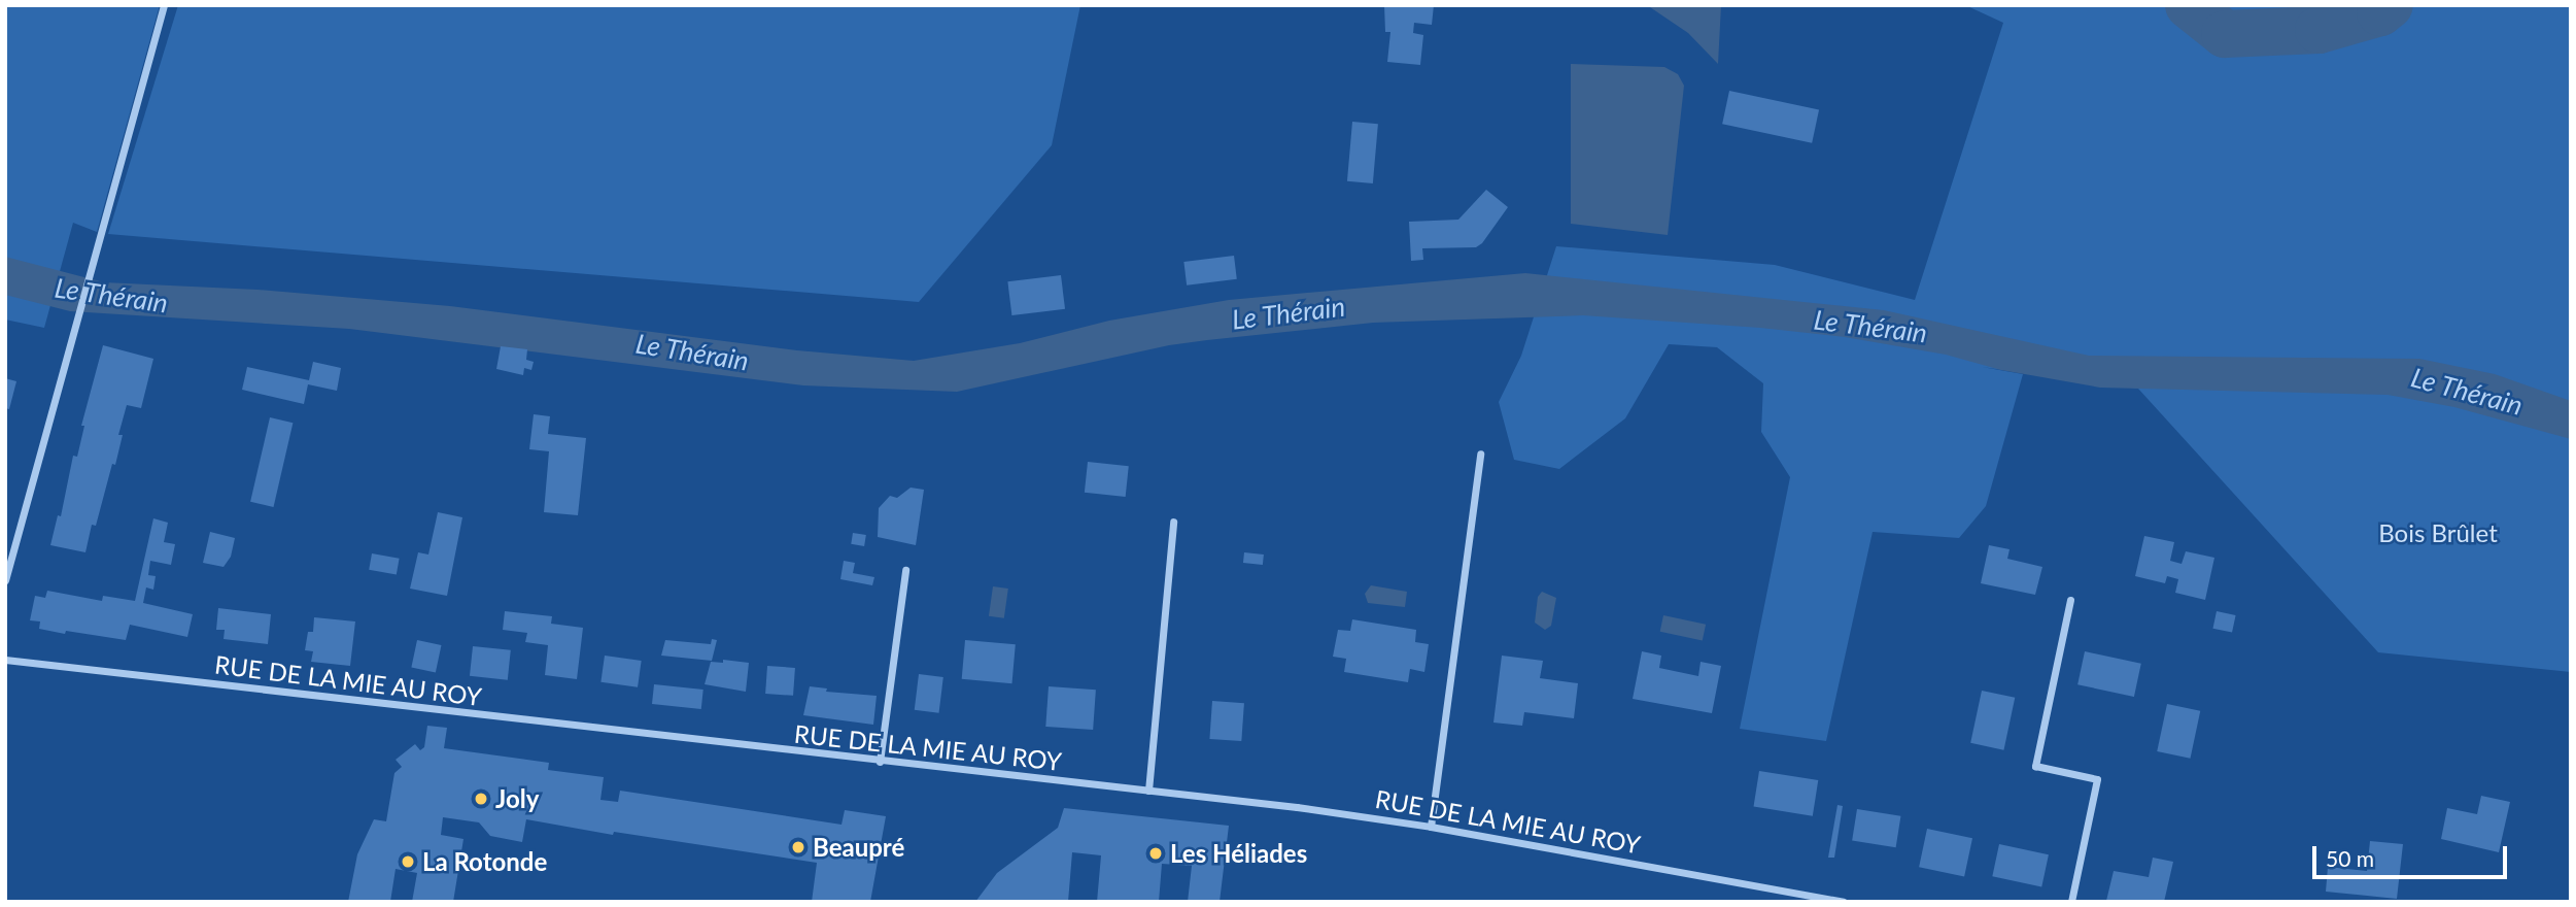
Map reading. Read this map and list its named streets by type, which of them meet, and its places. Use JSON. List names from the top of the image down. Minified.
{"streets":{"street":["RUE DE LA MIE AU ROY"]},"water":["Le Thérain"],"parks":["Bois Brûlet"],"places":["Joly","Beaupré","Les Héliades","La Rotonde"],"scale_bar":"50 m"}
